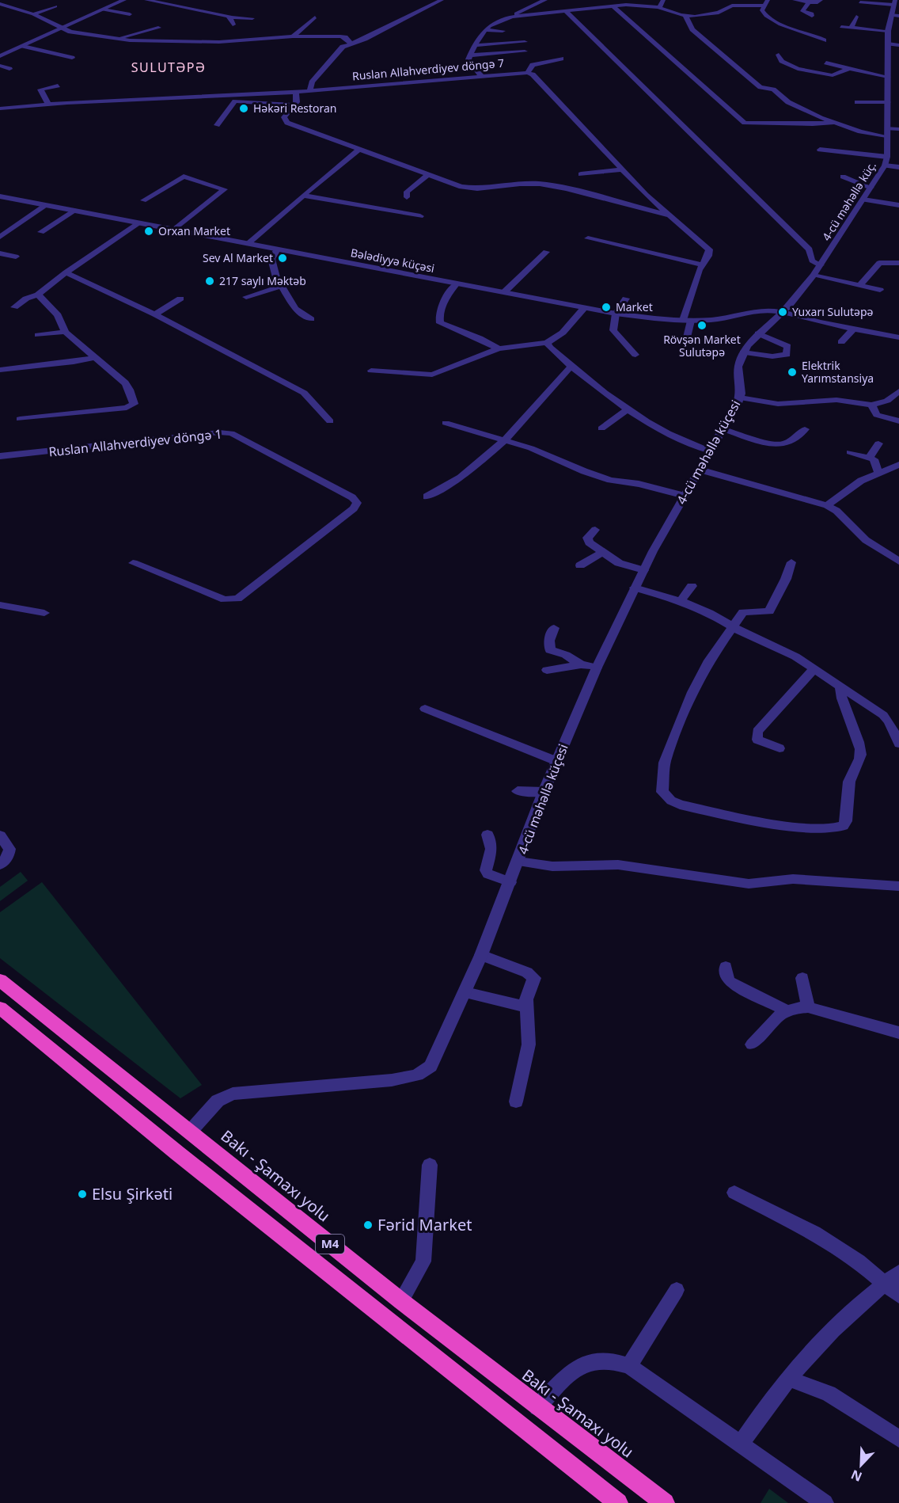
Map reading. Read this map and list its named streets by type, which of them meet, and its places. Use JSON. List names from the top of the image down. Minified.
{"streets":{"highway":["Bakı - Şamaxı yolu","M4"],"street":["Ruslan Allahverdiyev döngə 7","4-cü məhəllə küç.","Bələdiyyə küçəsi","Ruslan Allahverdiyev döngə 1","4-cü məhəllə küçesi"]},"crossings":[["4-cü məhəllə küç.","Bələdiyyə küçəsi"],["4-cü məhəllə küç.","4-cü məhəllə küçesi"],["Bələdiyyə küçəsi","4-cü məhəllə küçesi"],["4-cü məhəllə küçesi","Bakı - Şamaxı yolu"]],"districts":["SULUTƏPƏ"],"places":["Həkəri Restoran","Orxan Market","Sev Al Market","217 saylı Məktəb","Market","Yuxarı Sulutəpə","Rövşən Market Sulutəpə","Elektrik Yarımstansiya","Elsu Şirkəti","Fərid Market"],"north":"bottom left"}
